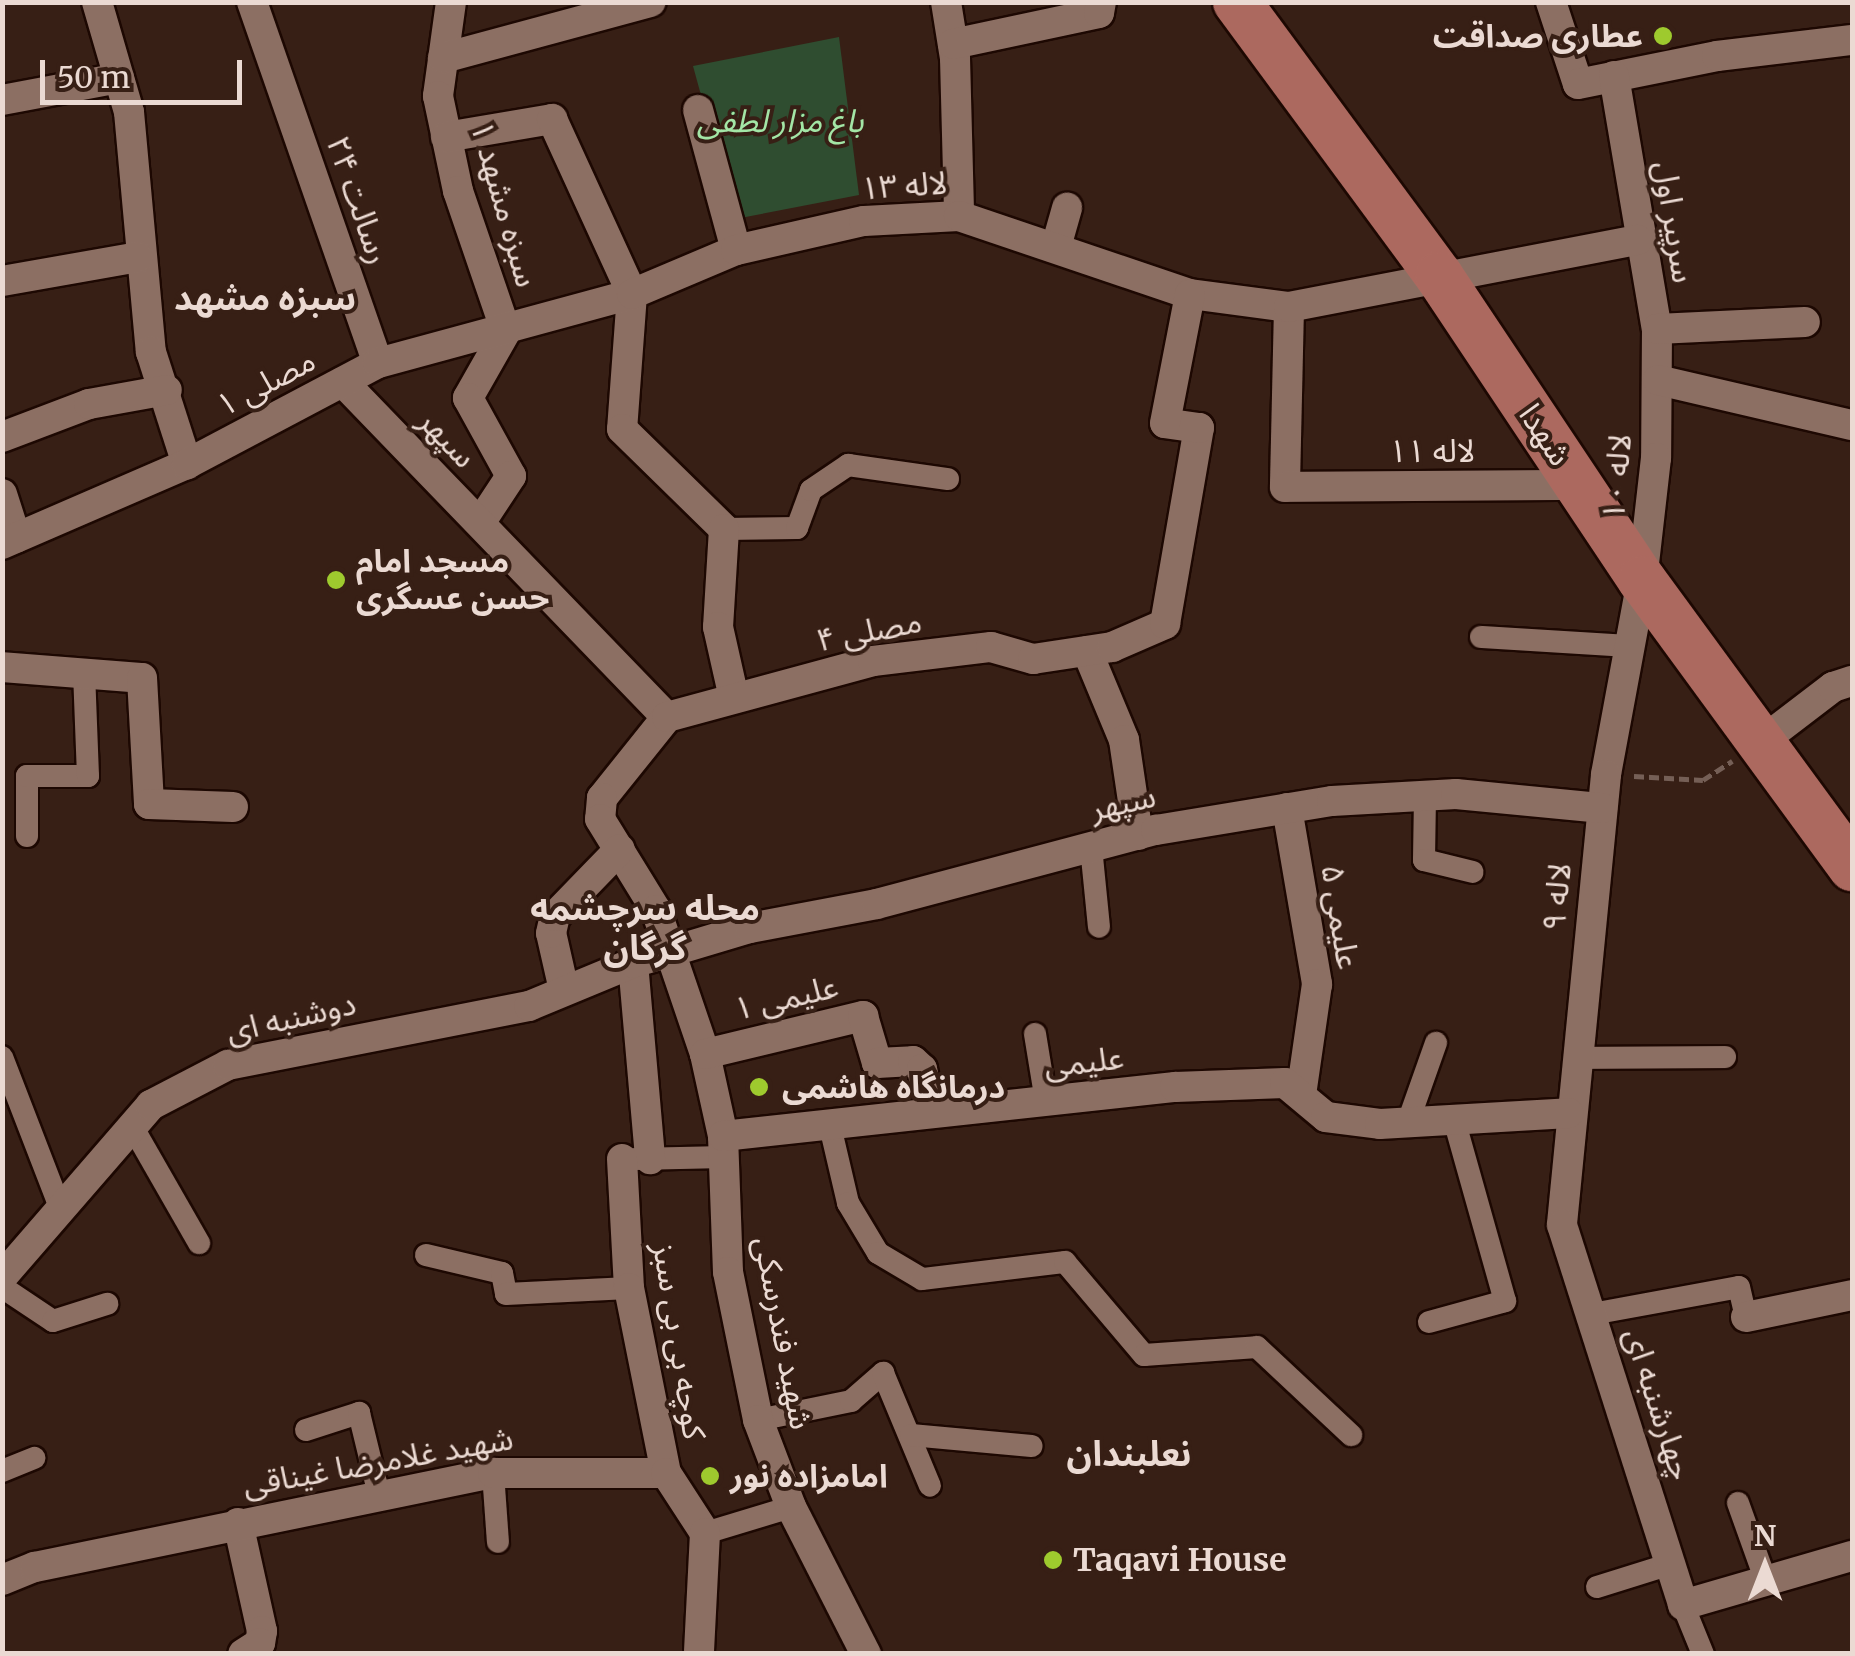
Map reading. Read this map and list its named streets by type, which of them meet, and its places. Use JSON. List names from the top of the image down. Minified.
{"streets":{"main road":["شهدا"],"street":["لاله ۱۳","۲۴ رسالت","۱ سبزه مشهد","سرپیر اول","۱ مصلی","سپهر","۱۱ لاله","لاله ۱۰","۴ مصلی","۹ لاله","۵ علیمی","۱ علیمی","دوشنبه ای","علیمی","شهید فندرسکی","کوچه بی بی سبز","چهارشنبه ای","شهید غلامرضا غیناقی"]},"crossings":[["لاله ۱۳","۲۴ رسالت"],["لاله ۱۳","۱ سبزه مشهد"],["لاله ۱۳","سرپیر اول"],["لاله ۱۳","۱ مصلی"],["لاله ۱۳","شهدا"],["لاله ۱۳","۱۱ لاله"],["لاله ۱۳","۴ مصلی"],["۲۴ رسالت","۱ مصلی"],["سرپیر اول","لاله ۱۰"],["۱ مصلی","سپهر"],["شهدا","۱۱ لاله"],["شهدا","لاله ۱۰"],["شهدا","۹ لاله"],["سپهر","۴ مصلی"],["سپهر","۹ لاله"],["سپهر","۵ علیمی"],["سپهر","دوشنبه ای"],["سپهر","شهید فندرسکی"],["لاله ۱۰","۹ لاله"],["۴ مصلی","شهید فندرسکی"],["۹ لاله","چهارشنبه ای"],["۵ علیمی","علیمی"],["۱ علیمی","علیمی"],["۱ علیمی","شهید فندرسکی"],["دوشنبه ای","شهید فندرسکی"],["دوشنبه ای","کوچه بی بی سبز"],["علیمی","شهید فندرسکی"],["کوچه بی بی سبز","شهید غلامرضا غیناقی"]],"districts":["سبزه مشهد","محله سرچشمه گرگان","نعلبندان"],"parks":["باغ مزار لطفی"],"places":["عطاری صداقت","مسجد امام حسن عسگری","درمانگاه هاشمی","امامزاده نور","Taqavi House"],"scale_bar":"50 m","north":"top"}
